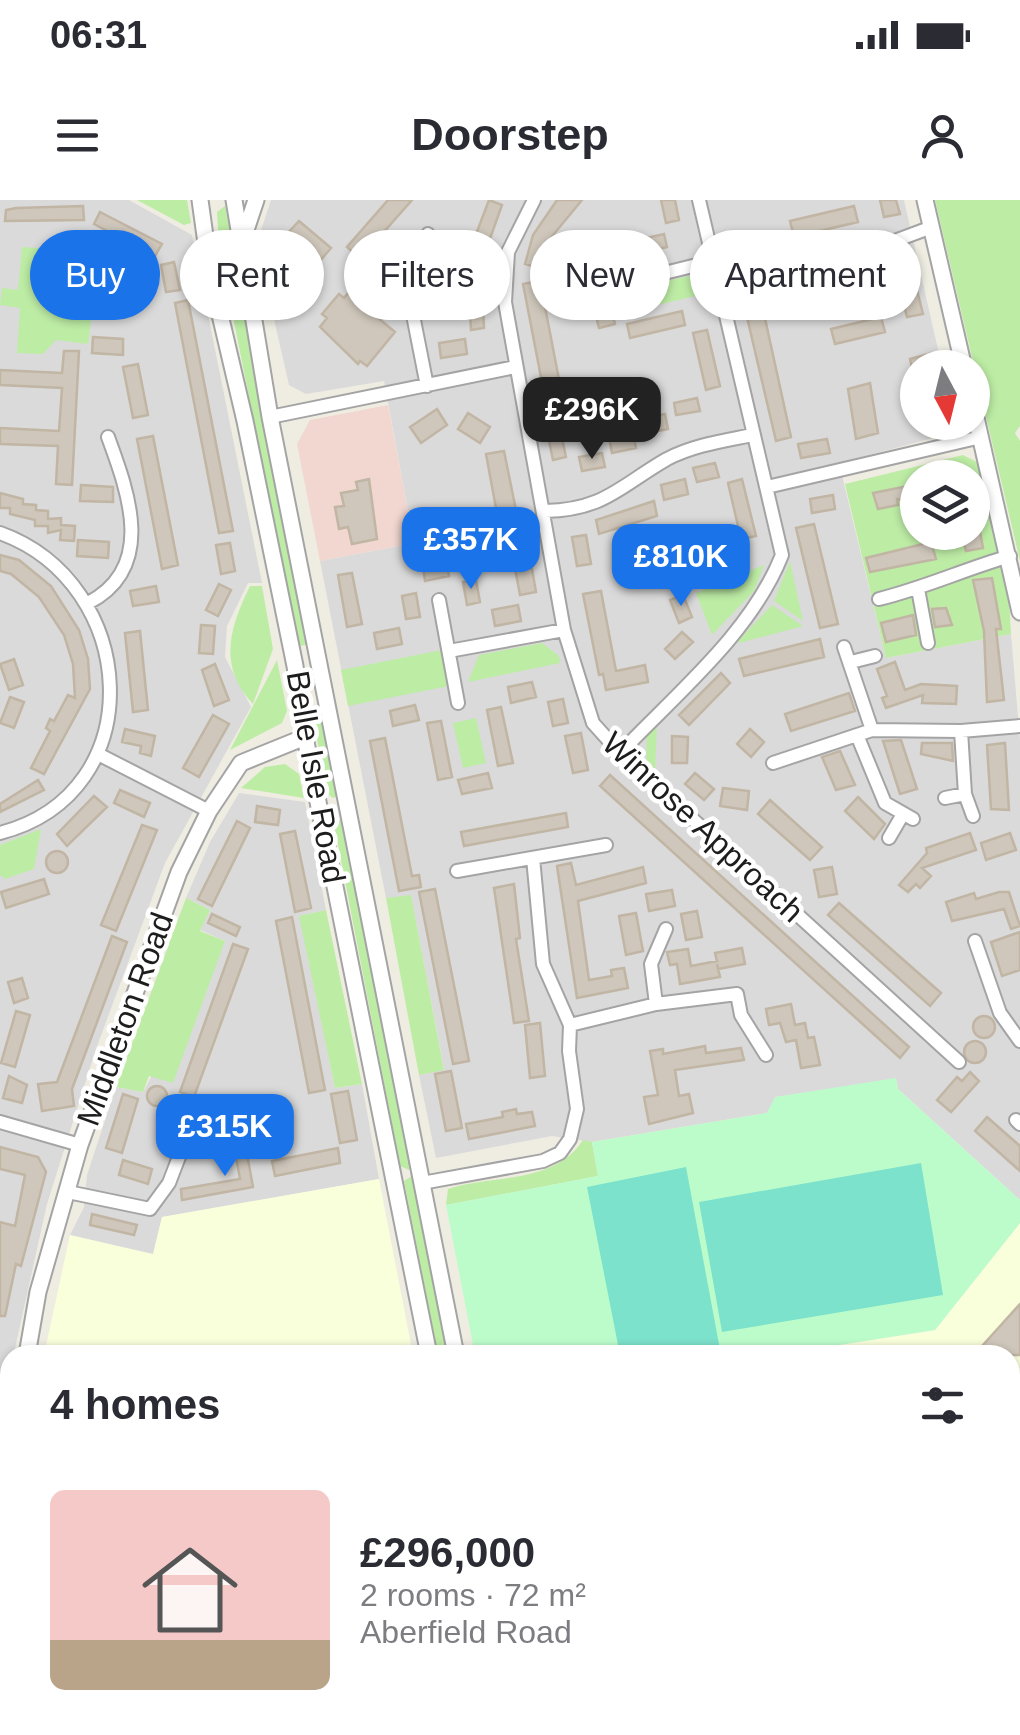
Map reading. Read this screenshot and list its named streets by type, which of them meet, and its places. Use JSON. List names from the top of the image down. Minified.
{"streets":{"street":["Belle Isle Road","Winrose Approach","Middleton Road"]},"crossings":[["Belle Isle Road","Middleton Road"]],"north":"bottom","page":{"status":"06:31","header":"Doorstep","chip":["Buy","Rent","Filters","New","Apartment"],"price":["£296K","£357K","£810K","£315K"],"heading":"4 homes","list":[{"name":"£296,000","note":"2 rooms · 72 m² · Aberfield Road"}]}}
